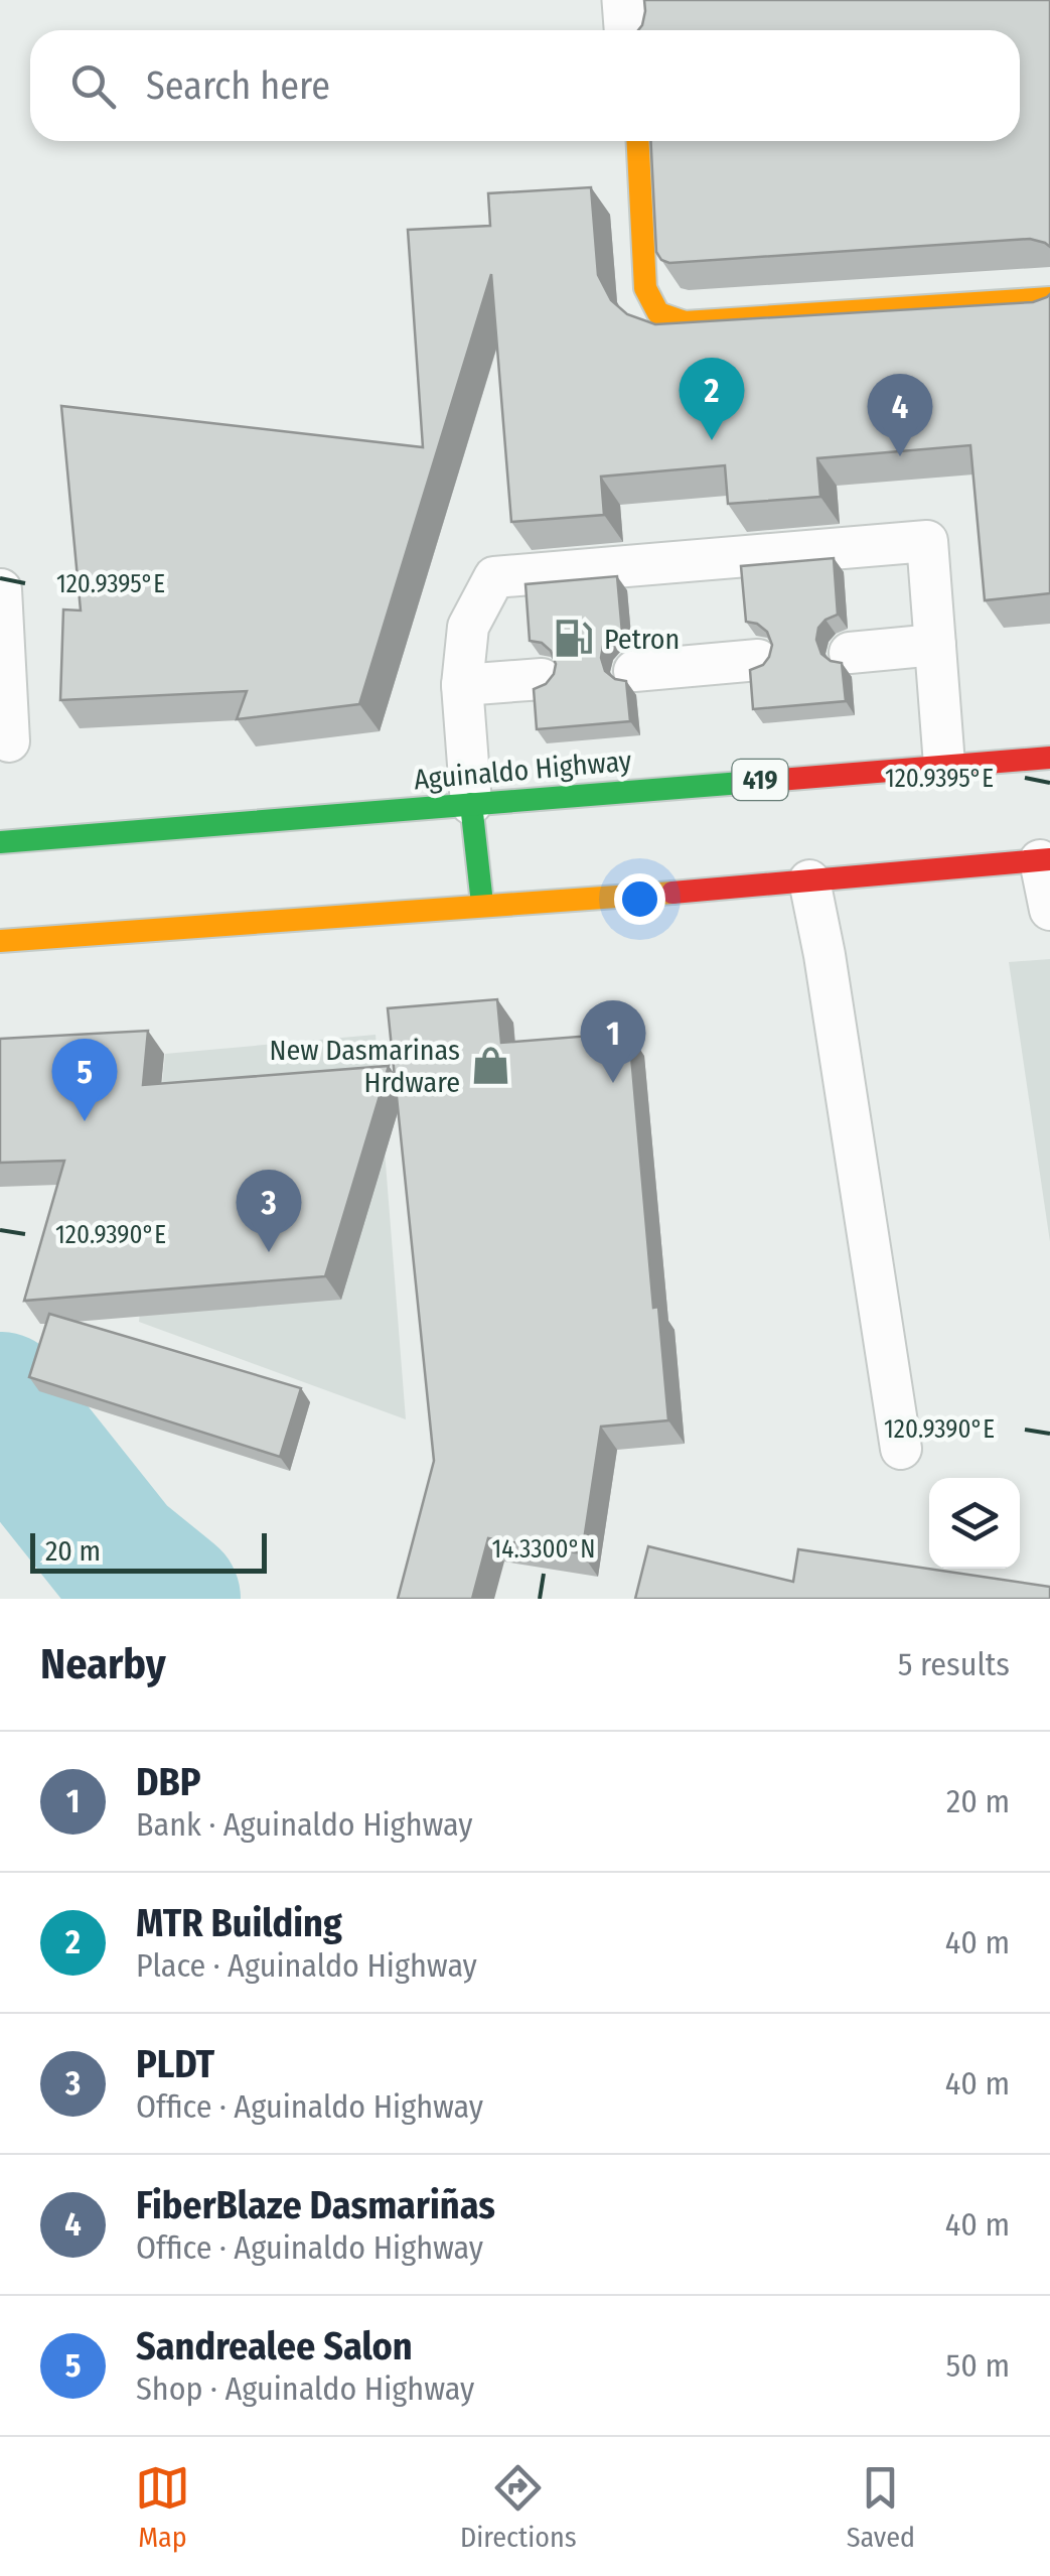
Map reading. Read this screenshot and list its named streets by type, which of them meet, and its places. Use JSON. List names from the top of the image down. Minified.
{"streets":{"main road":["Aguinaldo Highway","419"]},"places":{"fuel station":["Petron"],"shop":["New Dasmarinas Hrdware"]},"scale_bar":"20 m","page":{"search":"Search here","pins":["2","4","1","5","3"],"scale":"20 m","heading":["Nearby","5 results"],"list":[{"mark":"1","name":"DBP","note":"Bank · Aguinaldo Highway","value":"20 m"},{"mark":"2","name":"MTR Building","note":"Place · Aguinaldo Highway","value":"40 m"},{"mark":"3","name":"PLDT","note":"Office · Aguinaldo Highway","value":"40 m"},{"mark":"4","name":"FiberBlaze Dasmariñas","note":"Office · Aguinaldo Highway","value":"40 m"},{"mark":"5","name":"Sandrealee Salon","note":"Shop · Aguinaldo Highway","value":"50 m"}],"nav":["Map","Directions","Saved"]},"coordinates":["120.9395°E","120.9390°E","14.3300°N"]}
